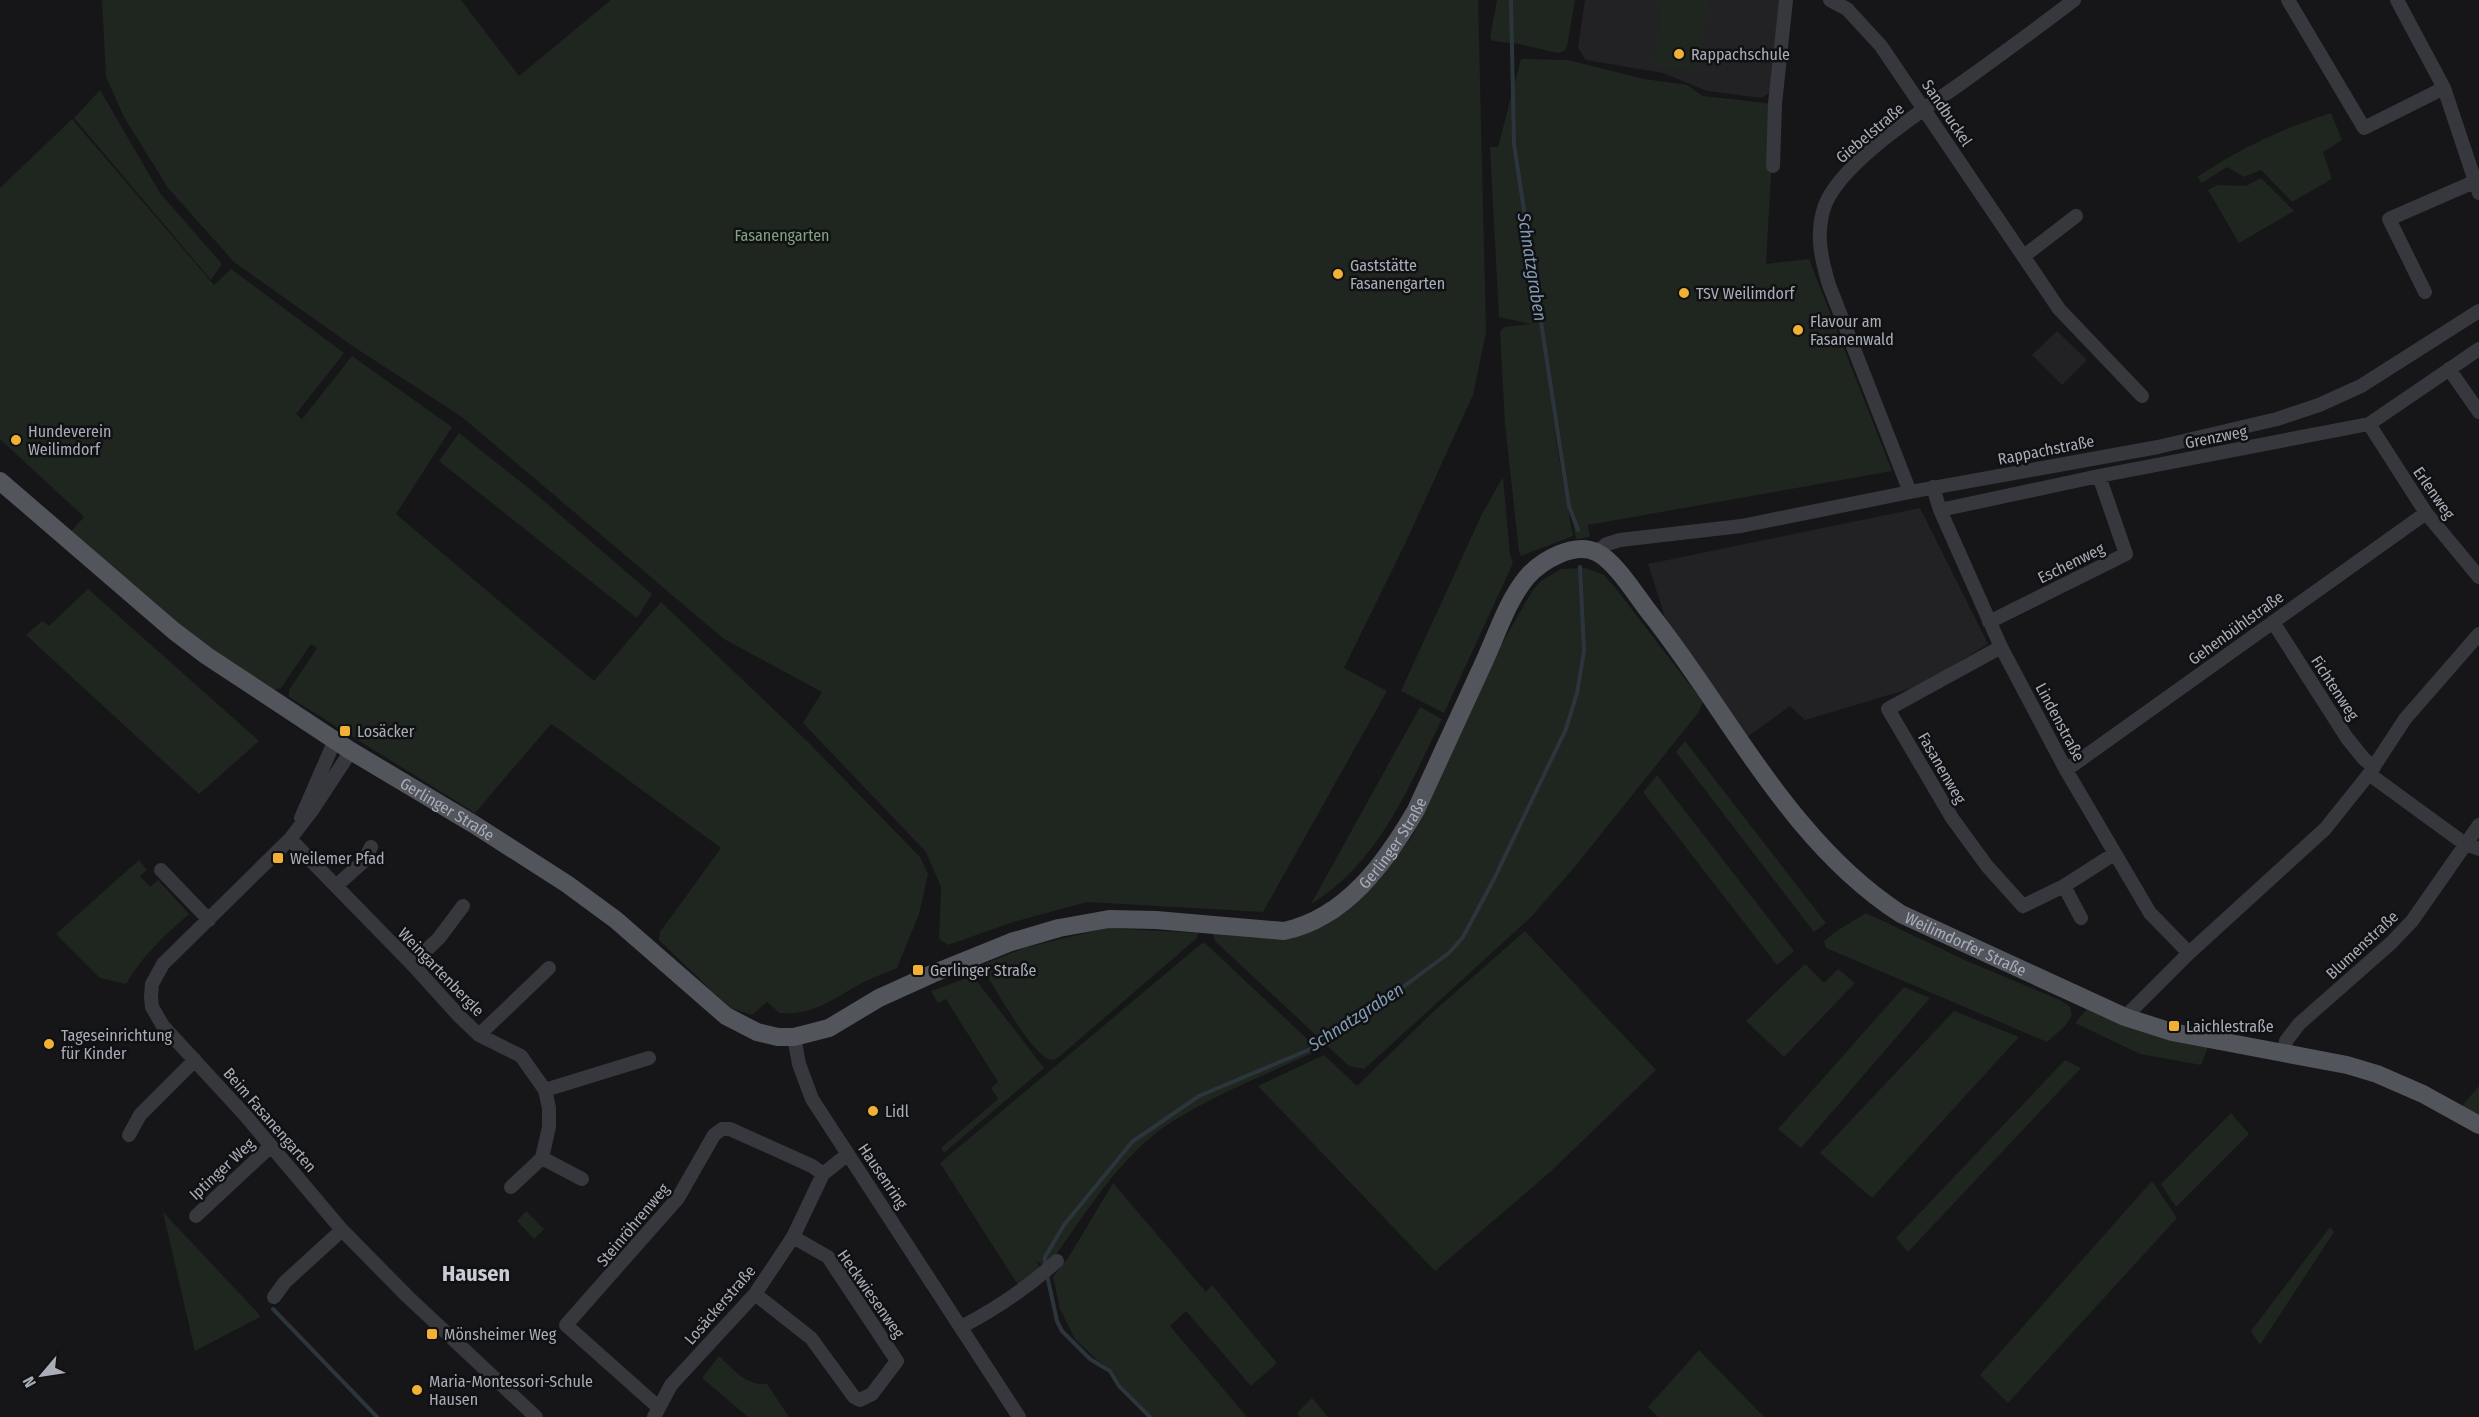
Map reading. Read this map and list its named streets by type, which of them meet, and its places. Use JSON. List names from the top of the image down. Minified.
{"streets":{"main road":["Gerlinger Straße","Weilimdorfer Straße"],"street":["Sandbuckel","Giebelstraße","Grenzweg","Rappachstraße","Erlenweg","Eschenweg","Gehenbühlstraße","Fichtenweg","Lindenstraße","Fasanenweg","Blumenstraße","Weingartenbergle","Beim Fasanengarten","Iptinger Weg","Hausenring","Steinröhrenweg","Heckwiesenweg","Losäckerstraße"]},"crossings":[["Sandbuckel","Giebelstraße"],["Giebelstraße","Rappachstraße"],["Grenzweg","Erlenweg"],["Grenzweg","Eschenweg"],["Grenzweg","Lindenstraße"],["Rappachstraße","Lindenstraße"],["Rappachstraße","Gerlinger Straße"],["Rappachstraße","Weilimdorfer Straße"],["Erlenweg","Gehenbühlstraße"],["Eschenweg","Lindenstraße"],["Gehenbühlstraße","Fichtenweg"],["Gehenbühlstraße","Lindenstraße"],["Fichtenweg","Blumenstraße"],["Lindenstraße","Fasanenweg"],["Gerlinger Straße","Weilimdorfer Straße"],["Gerlinger Straße","Beim Fasanengarten"],["Gerlinger Straße","Hausenring"],["Weilimdorfer Straße","Blumenstraße"],["Weingartenbergle","Beim Fasanengarten"],["Beim Fasanengarten","Iptinger Weg"],["Hausenring","Losäckerstraße"],["Steinröhrenweg","Losäckerstraße"],["Heckwiesenweg","Losäckerstraße"]],"districts":["Hausen"],"water":["Schnatzgraben"],"parks":["Fasanengarten"],"places":{"other":["Rappachschule","Gaststätte Fasanengarten","TSV Weilimdorf","Flavour am Fasanenwald","Hundeverein Weilimdorf","Tageseinrichtung für Kinder","Lidl","Maria-Montessori-Schule Hausen"],"transit":["Losäcker","Weilemer Pfad","Gerlinger Straße","Laichlestraße","Mönsheimer Weg"]},"north":"bottom left"}
